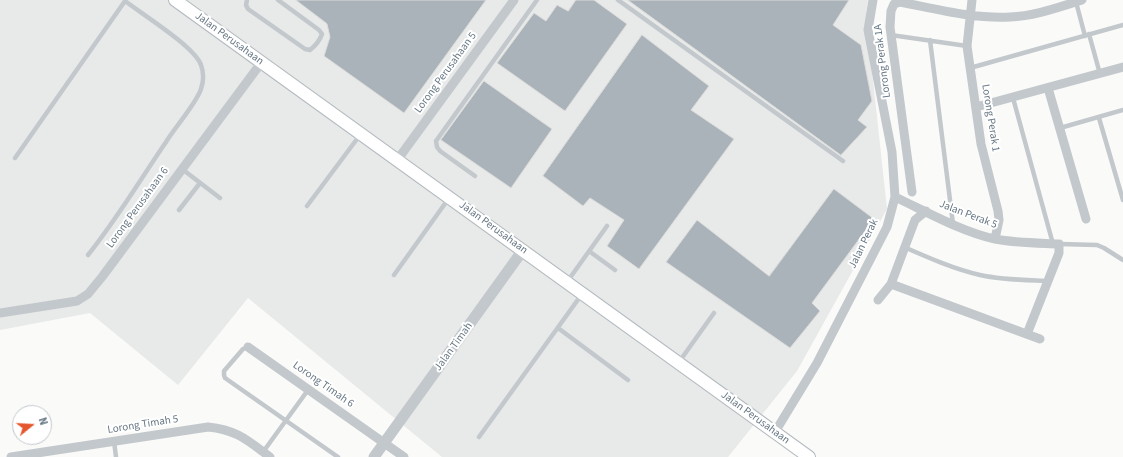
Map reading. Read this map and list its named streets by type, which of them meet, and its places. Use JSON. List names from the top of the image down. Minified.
{"streets":{"main road":["Jalan Perusahaan"],"street":["Lorong Perak 1A","Lorong Perusahaan 5","Lorong Perak 1","Lorong Perusahaan 6","Jalan Perak 5","Jalan Perak","Jalan Timah","Lorong Timah 6","Lorong Timah 5"]},"crossings":[["Jalan Perusahaan","Lorong Perusahaan 5"],["Jalan Perusahaan","Lorong Perusahaan 6"],["Jalan Perusahaan","Jalan Perak"],["Jalan Perusahaan","Jalan Timah"],["Lorong Perak 1A","Lorong Perak 1"],["Lorong Perak 1","Jalan Perak 5"],["Jalan Perak 5","Jalan Perak"],["Jalan Timah","Lorong Timah 6"]],"north":"right"}
